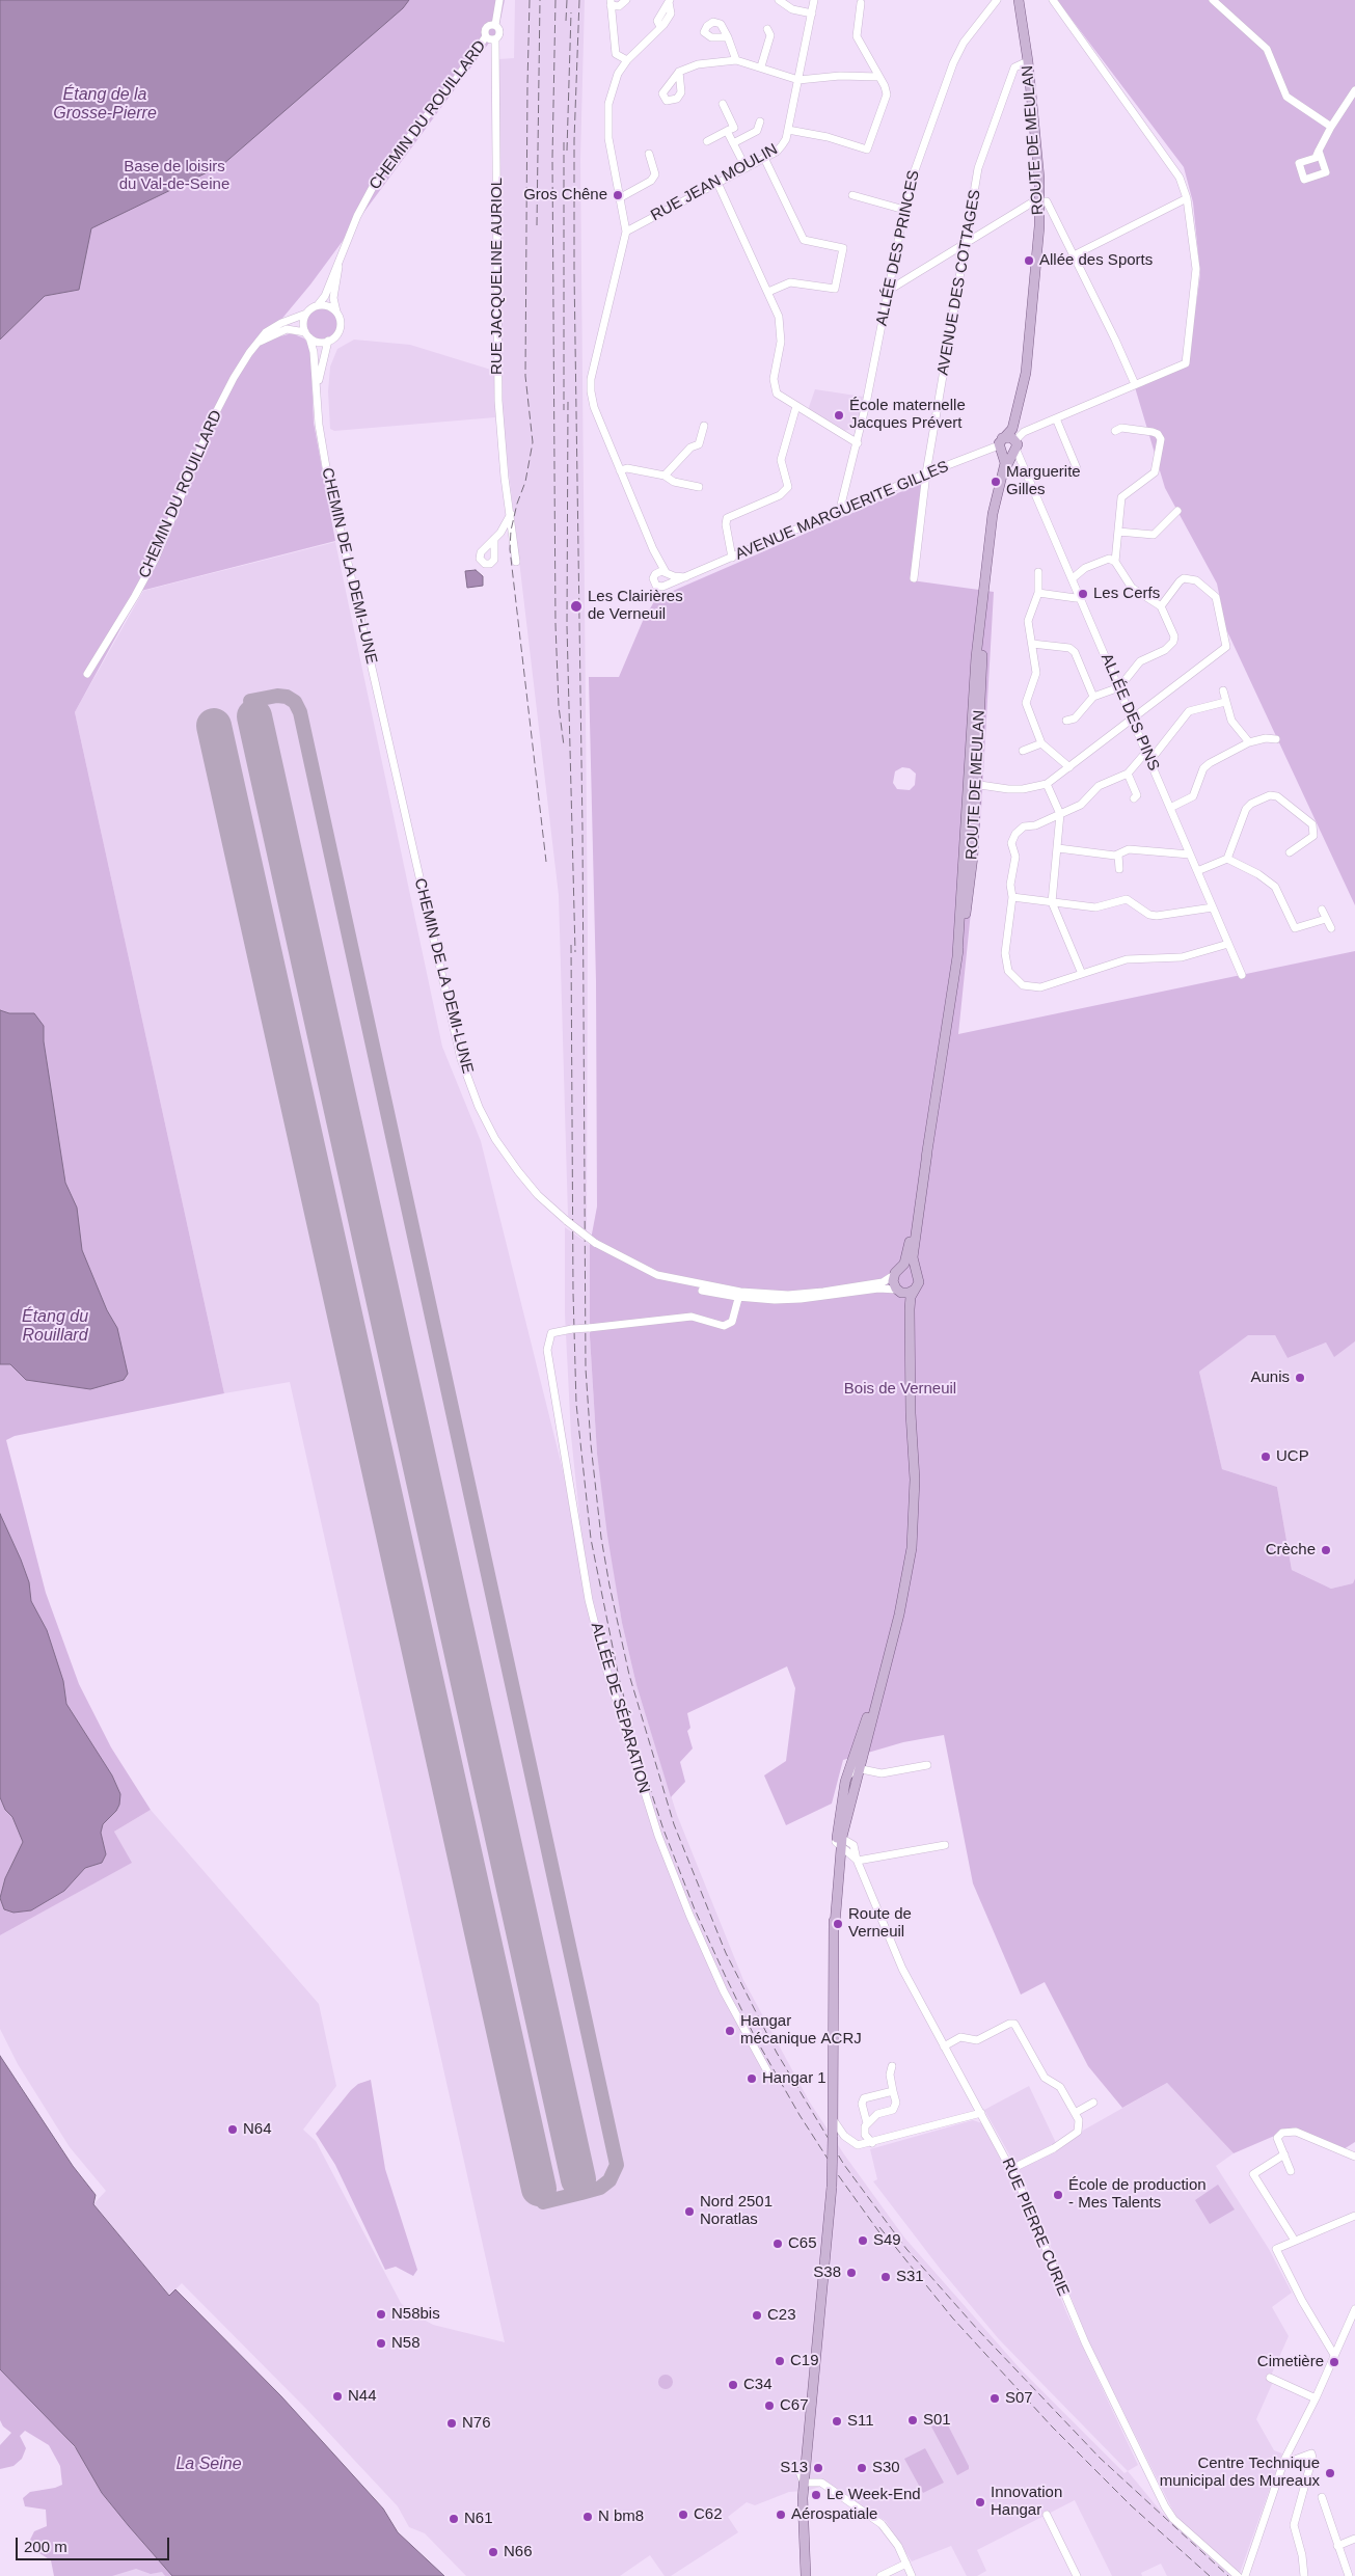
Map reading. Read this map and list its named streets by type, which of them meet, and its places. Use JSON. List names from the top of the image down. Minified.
{"streets":{"main road":["ROUTE DE MEULAN"],"street":["CHEMIN DU ROUILLARD","RUE JEAN MOULIN","ALLÉE DES PRINCES","RUE JACQUELINE AURIOL","AVENUE DES COTTAGES","AVENUE MARGUERITE GILLES","CHEMIN DE LA DEMI-LUNE","ALLÉE DES PINS","ALLÉE DE SÉPARATION","RUE PIERRE CURIE"]},"crossings":[["CHEMIN DU ROUILLARD","RUE JACQUELINE AURIOL"],["CHEMIN DU ROUILLARD","CHEMIN DE LA DEMI-LUNE"],["ROUTE DE MEULAN","AVENUE DES COTTAGES"],["ROUTE DE MEULAN","AVENUE MARGUERITE GILLES"],["ROUTE DE MEULAN","ALLÉE DES PINS"],["ALLÉE DES PRINCES","AVENUE MARGUERITE GILLES"],["AVENUE DES COTTAGES","AVENUE MARGUERITE GILLES"],["CHEMIN DE LA DEMI-LUNE","ALLÉE DE SÉPARATION"]],"water":["Étang de la Grosse-Pierre","Étang du Rouillard","La Seine"],"parks":["Base de loisirs du Val-de-Seine","Bois de Verneuil"],"places":["Gros Chêne","Allée des Sports","École maternelle Jacques Prévert","Marguerite Gilles","Les Cerfs","Les Clairières de Verneuil","Aunis","UCP","Crèche","Route de Verneuil","Hangar mécanique ACRJ","Hangar 1","N64","École de production - Mes Talents","Nord 2501 Noratlas","S49","C65","S38","S31","N58bis","C23","N58","C19","Cimetière","C34","N44","S07","C67","S01","S11","N76","S13","S30","Centre Technique municipal des Mureaux","Le Week-End","Innovation Hangar","C62","Aérospatiale","N bm8","N61","N66"],"scale_bar":"200 m"}
